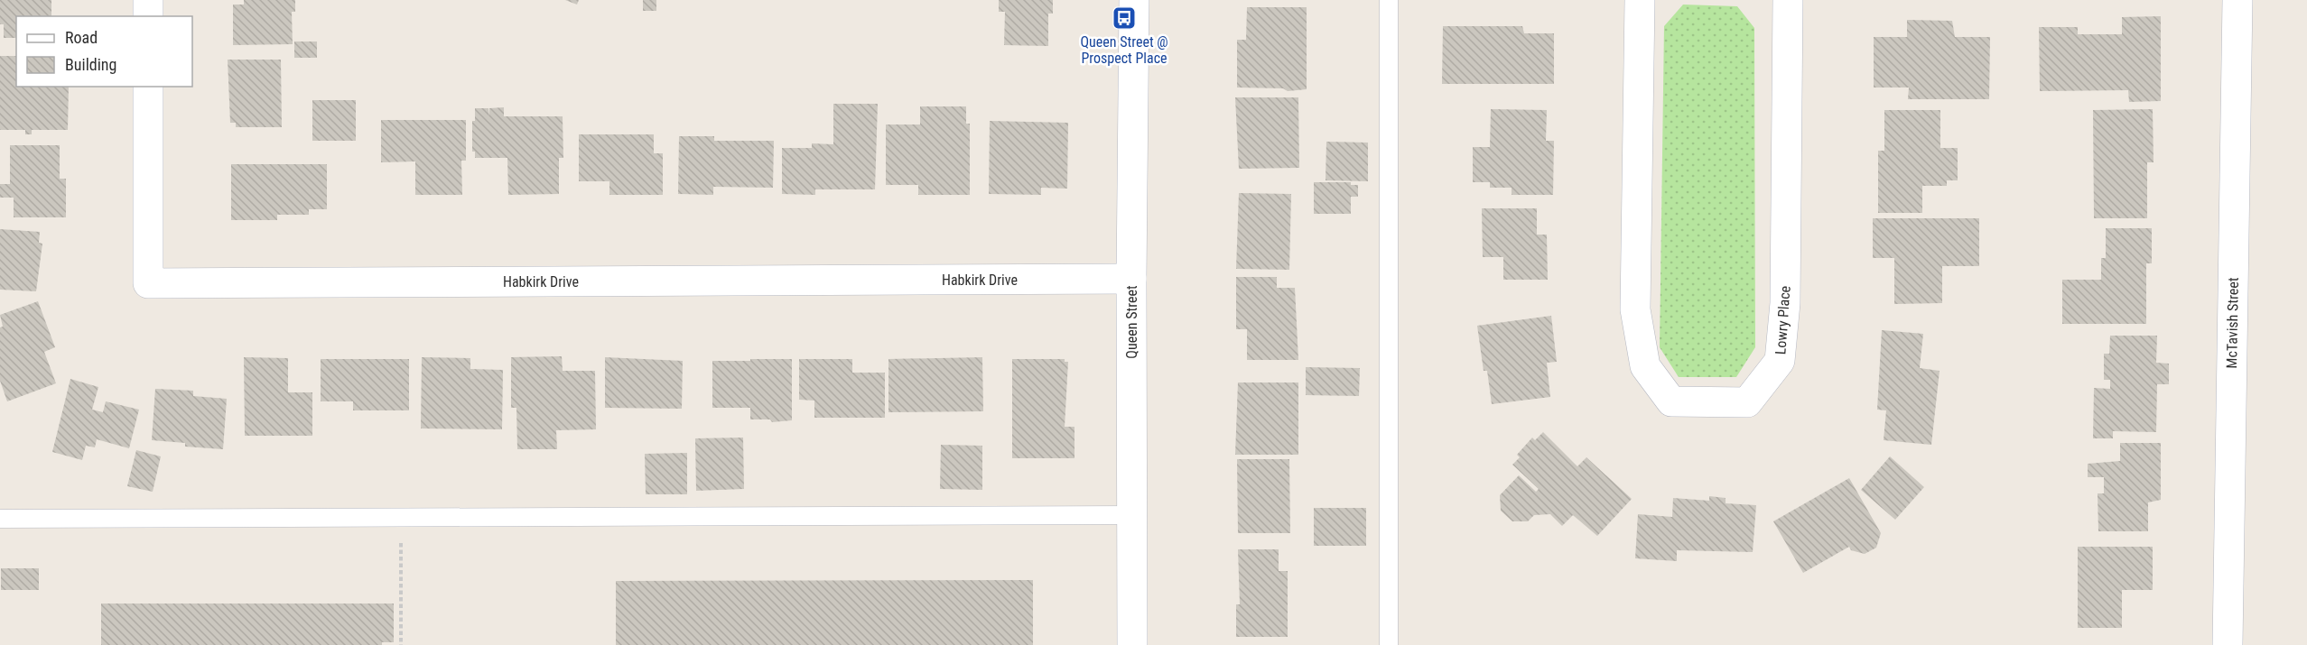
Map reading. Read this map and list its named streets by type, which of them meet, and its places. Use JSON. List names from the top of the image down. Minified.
{"streets":{"street":["Habkirk Drive","Lowry Place","Queen Street","McTavish Street"]},"crossings":[["Habkirk Drive","Queen Street"]],"places":{"bus stop":["Queen Street @ Prospect Place"]},"legend":["Road","Building"]}
